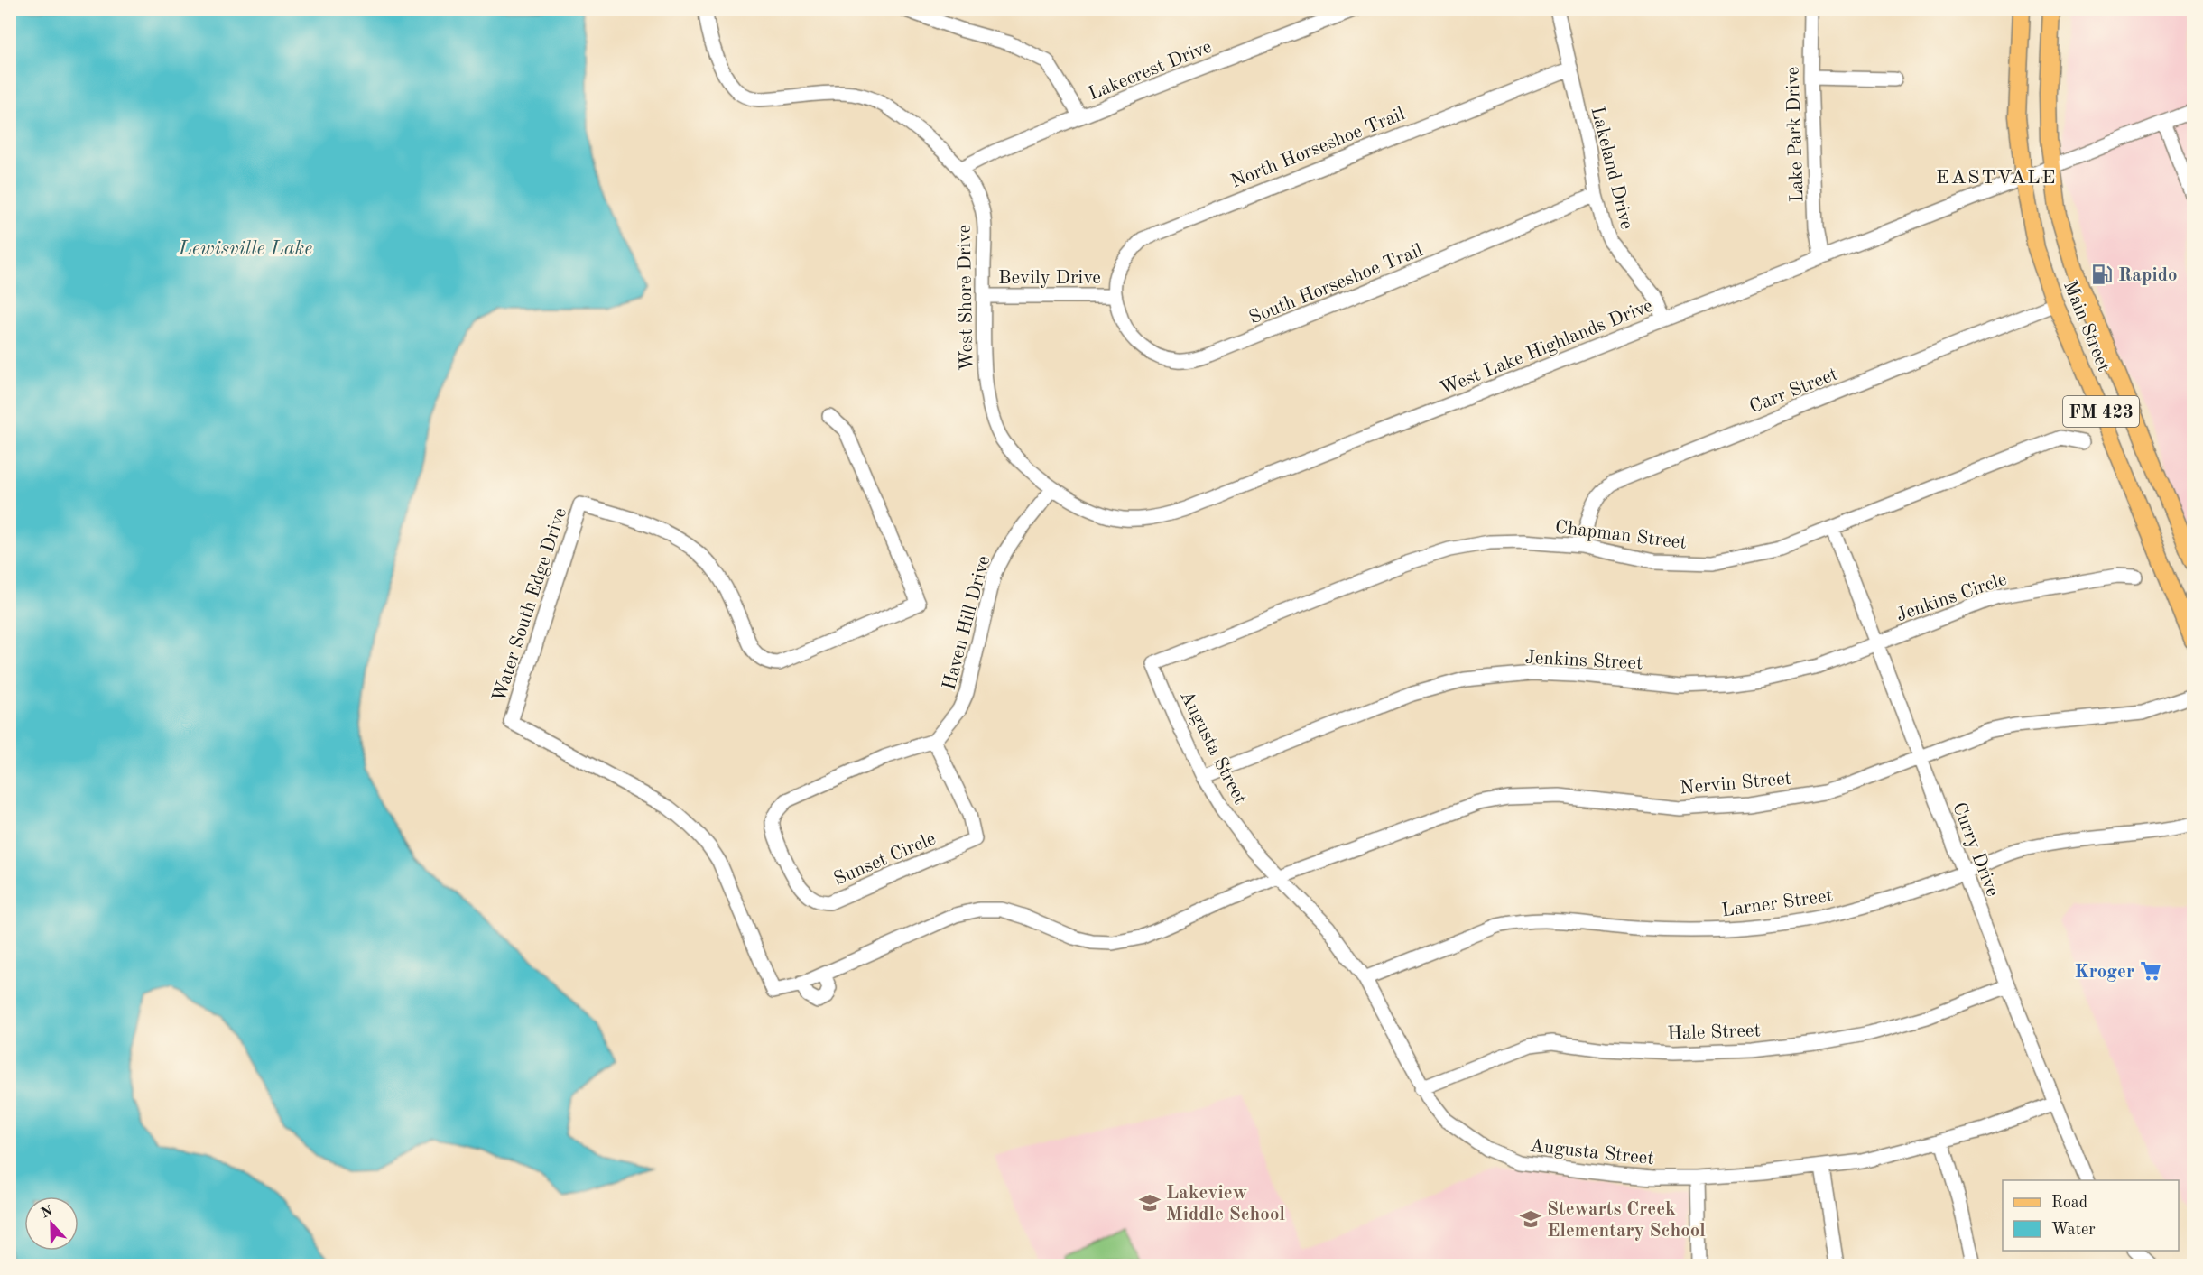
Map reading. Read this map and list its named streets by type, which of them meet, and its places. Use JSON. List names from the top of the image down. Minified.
{"streets":{"main road":["Main Street","FM 423"],"street":["Lakecrest Drive","Lake Park Drive","North Horseshoe Trail","Lakeland Drive","Bevily Drive","South Horseshoe Trail","West Shore Drive","West Lake Highlands Drive","Carr Street","Chapman Street","Jenkins Circle","Water South Edge Drive","Haven Hill Drive","Jenkins Street","Augusta Street","Nervin Street","Curry Drive","Sunset Circle","Larner Street","Hale Street"]},"crossings":[["Lakecrest Drive","West Shore Drive"],["Lake Park Drive","West Lake Highlands Drive"],["North Horseshoe Trail","Lakeland Drive"],["North Horseshoe Trail","Bevily Drive"],["North Horseshoe Trail","South Horseshoe Trail"],["Lakeland Drive","South Horseshoe Trail"],["Lakeland Drive","West Lake Highlands Drive"],["Bevily Drive","South Horseshoe Trail"],["Bevily Drive","West Shore Drive"],["West Shore Drive","West Lake Highlands Drive"],["West Shore Drive","Haven Hill Drive"],["Main Street","West Lake Highlands Drive"],["Main Street","Carr Street"],["West Lake Highlands Drive","Haven Hill Drive"],["Carr Street","Chapman Street"],["Chapman Street","Augusta Street"],["Chapman Street","Curry Drive"],["Jenkins Circle","Jenkins Street"],["Jenkins Circle","Curry Drive"],["Water South Edge Drive","Augusta Street"],["Water South Edge Drive","Nervin Street"],["Haven Hill Drive","Sunset Circle"],["Jenkins Street","Augusta Street"],["Jenkins Street","Curry Drive"],["Augusta Street","Nervin Street"],["Augusta Street","Curry Drive"],["Augusta Street","Larner Street"],["Augusta Street","Hale Street"],["Nervin Street","Curry Drive"],["Curry Drive","Larner Street"],["Curry Drive","Hale Street"]],"districts":["EASTVALE"],"water":["Lewisville Lake"],"places":{"fuel station":["Rapido"],"supermarket":["Kroger"],"school or university":["Lakeview Middle School","Stewarts Creek Elementary School"]},"legend":["Road","Water"],"north":"top"}
